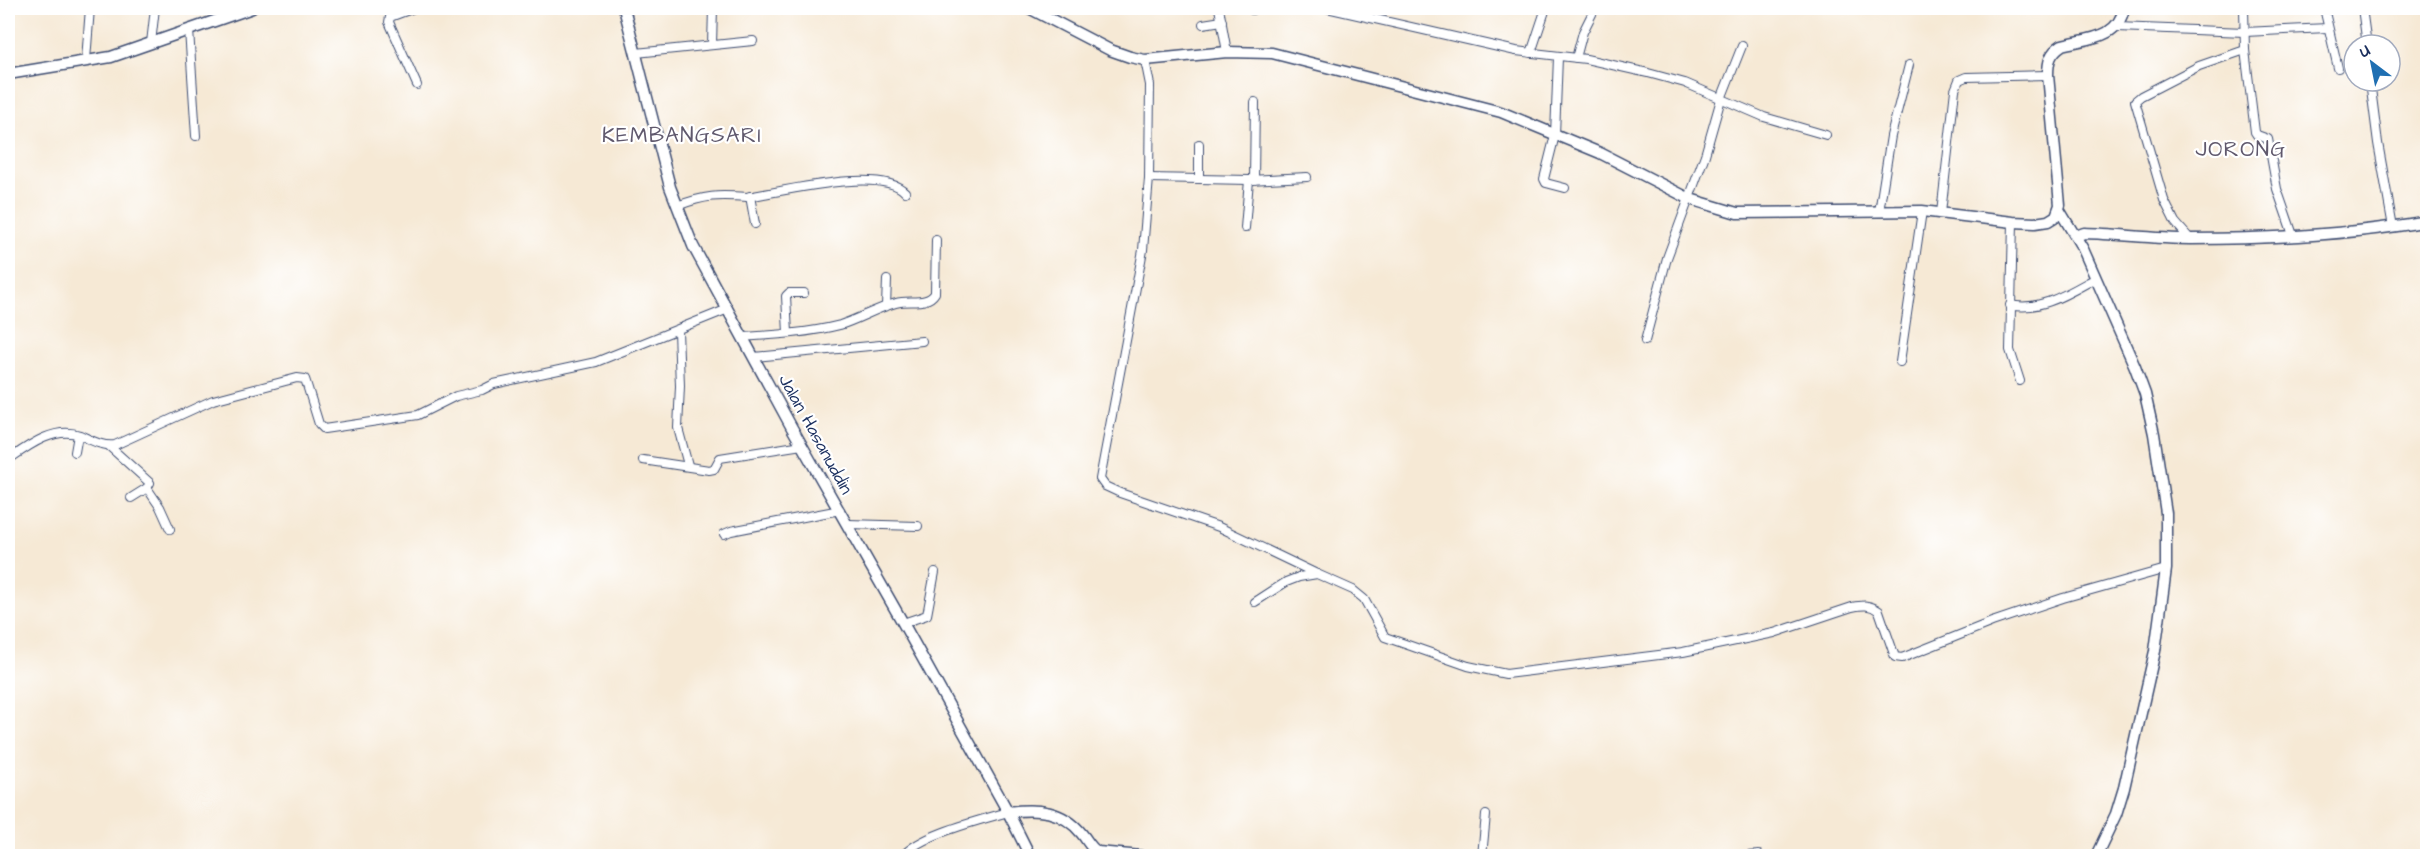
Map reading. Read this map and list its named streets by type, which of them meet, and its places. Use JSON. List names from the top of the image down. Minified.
{"streets":{"street":["Jalan Hasanuddin"]},"districts":["KEMBANGSARI","JORONG"],"north":"top left"}
